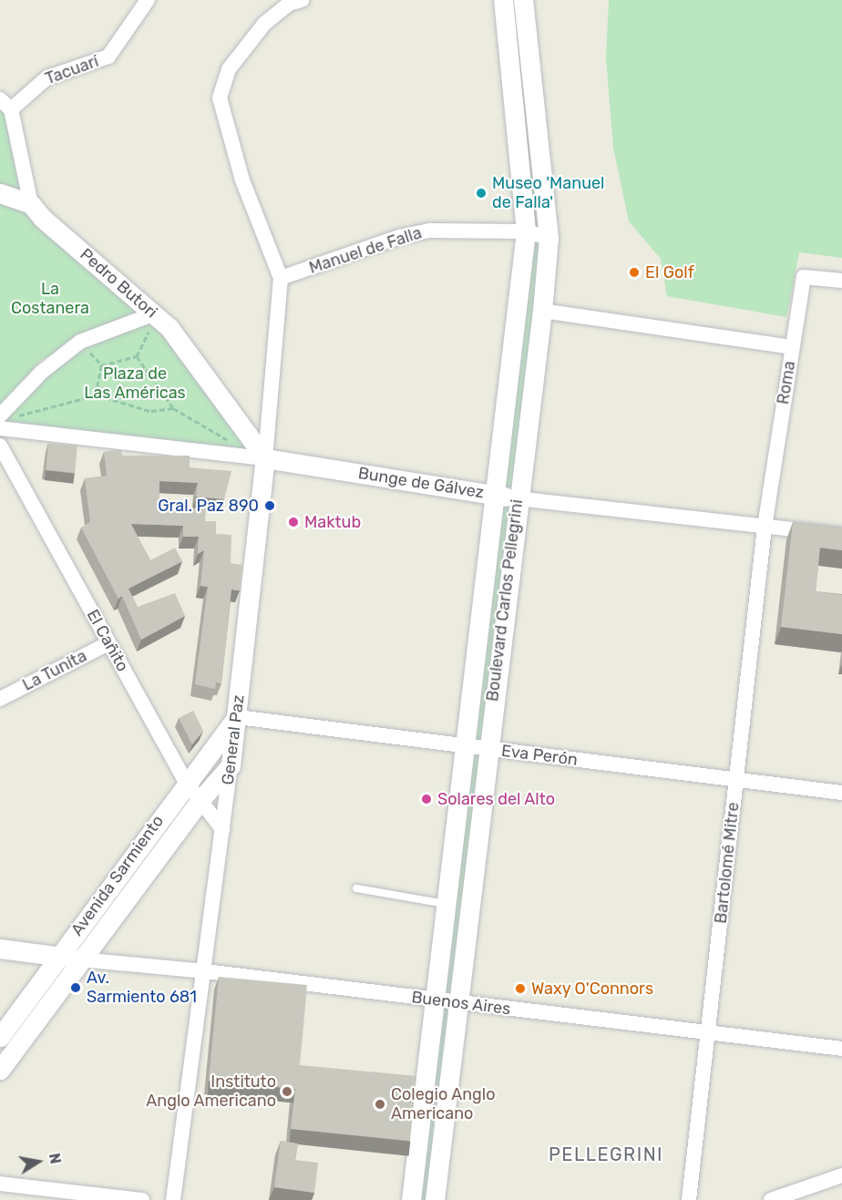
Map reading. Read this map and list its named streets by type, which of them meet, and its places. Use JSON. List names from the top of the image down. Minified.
{"streets":{"street":["Tacuarí","Manuel de Falla","Pedro Butori","Roma","Bunge de Gálvez","Boulevard Carlos Pellegrini","El Cañito","La Tunita","General Paz","Eva Perón","Bartolomé Mitre","Avenida Sarmiento","Buenos Aires"]},"crossings":[["Manuel de Falla","Boulevard Carlos Pellegrini"],["Manuel de Falla","General Paz"],["Pedro Butori","Bunge de Gálvez"],["Pedro Butori","General Paz"],["Roma","Bunge de Gálvez"],["Roma","Bartolomé Mitre"],["Bunge de Gálvez","Boulevard Carlos Pellegrini"],["Bunge de Gálvez","General Paz"],["Bunge de Gálvez","Bartolomé Mitre"],["Boulevard Carlos Pellegrini","Eva Perón"],["Boulevard Carlos Pellegrini","Buenos Aires"],["El Cañito","La Tunita"],["El Cañito","General Paz"],["El Cañito","Avenida Sarmiento"],["General Paz","Eva Perón"],["General Paz","Avenida Sarmiento"],["General Paz","Buenos Aires"],["Eva Perón","Bartolomé Mitre"],["Eva Perón","Avenida Sarmiento"],["Bartolomé Mitre","Buenos Aires"],["Avenida Sarmiento","Buenos Aires"]],"districts":["PELLEGRINI"],"parks":["La Costanera","Plaza de Las Américas"],"places":["Museo 'Manuel de Falla'","El Golf","Gral. Paz 890","Maktub","Solares del Alto","Av. Sarmiento 681","Waxy O'Connors","Instituto Anglo Americano","Colegio Anglo Americano"],"north":"right"}
